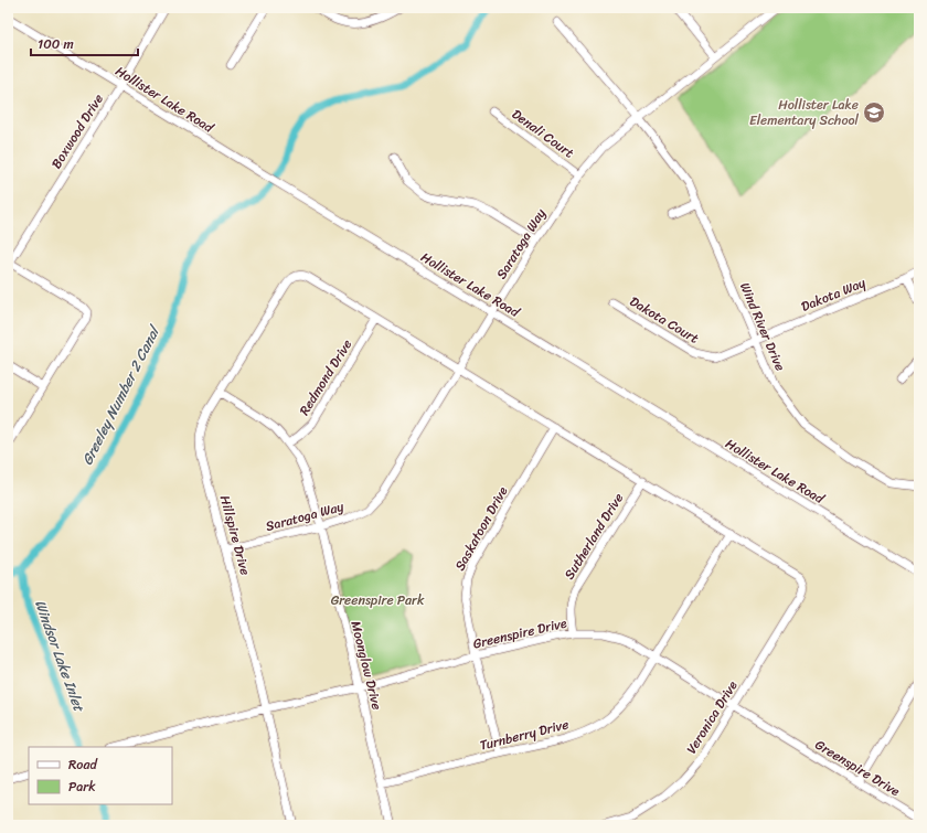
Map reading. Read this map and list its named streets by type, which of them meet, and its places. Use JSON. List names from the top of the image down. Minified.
{"streets":{"street":["Hollister Lake Road","Boxwood Drive","Denali Court","Saratoga Way","Dakota Way","Dakota Court","Wind River Drive","Redmond Drive","Saskatoon Drive","Hillspire Drive","Sutherland Drive","Greenspire Drive","Moonglow Drive","Veronica Drive","Turnberry Drive"]},"crossings":[["Hollister Lake Road","Boxwood Drive"],["Hollister Lake Road","Saratoga Way"],["Denali Court","Saratoga Way"],["Saratoga Way","Wind River Drive"],["Saratoga Way","Hillspire Drive"],["Saratoga Way","Moonglow Drive"],["Dakota Way","Dakota Court"],["Dakota Way","Wind River Drive"],["Dakota Court","Wind River Drive"],["Redmond Drive","Hillspire Drive"],["Redmond Drive","Moonglow Drive"],["Saskatoon Drive","Greenspire Drive"],["Saskatoon Drive","Turnberry Drive"],["Hillspire Drive","Greenspire Drive"],["Hillspire Drive","Moonglow Drive"],["Sutherland Drive","Greenspire Drive"],["Greenspire Drive","Moonglow Drive"],["Greenspire Drive","Veronica Drive"],["Greenspire Drive","Turnberry Drive"],["Moonglow Drive","Turnberry Drive"],["Veronica Drive","Turnberry Drive"]],"water":["Greeley Number 2 Canal","Windsor Lake Inlet"],"parks":["Greenspire Park"],"places":{"school or university":["Hollister Lake Elementary School"]},"legend":["Road","Park"],"scale_bar":"100 m"}
